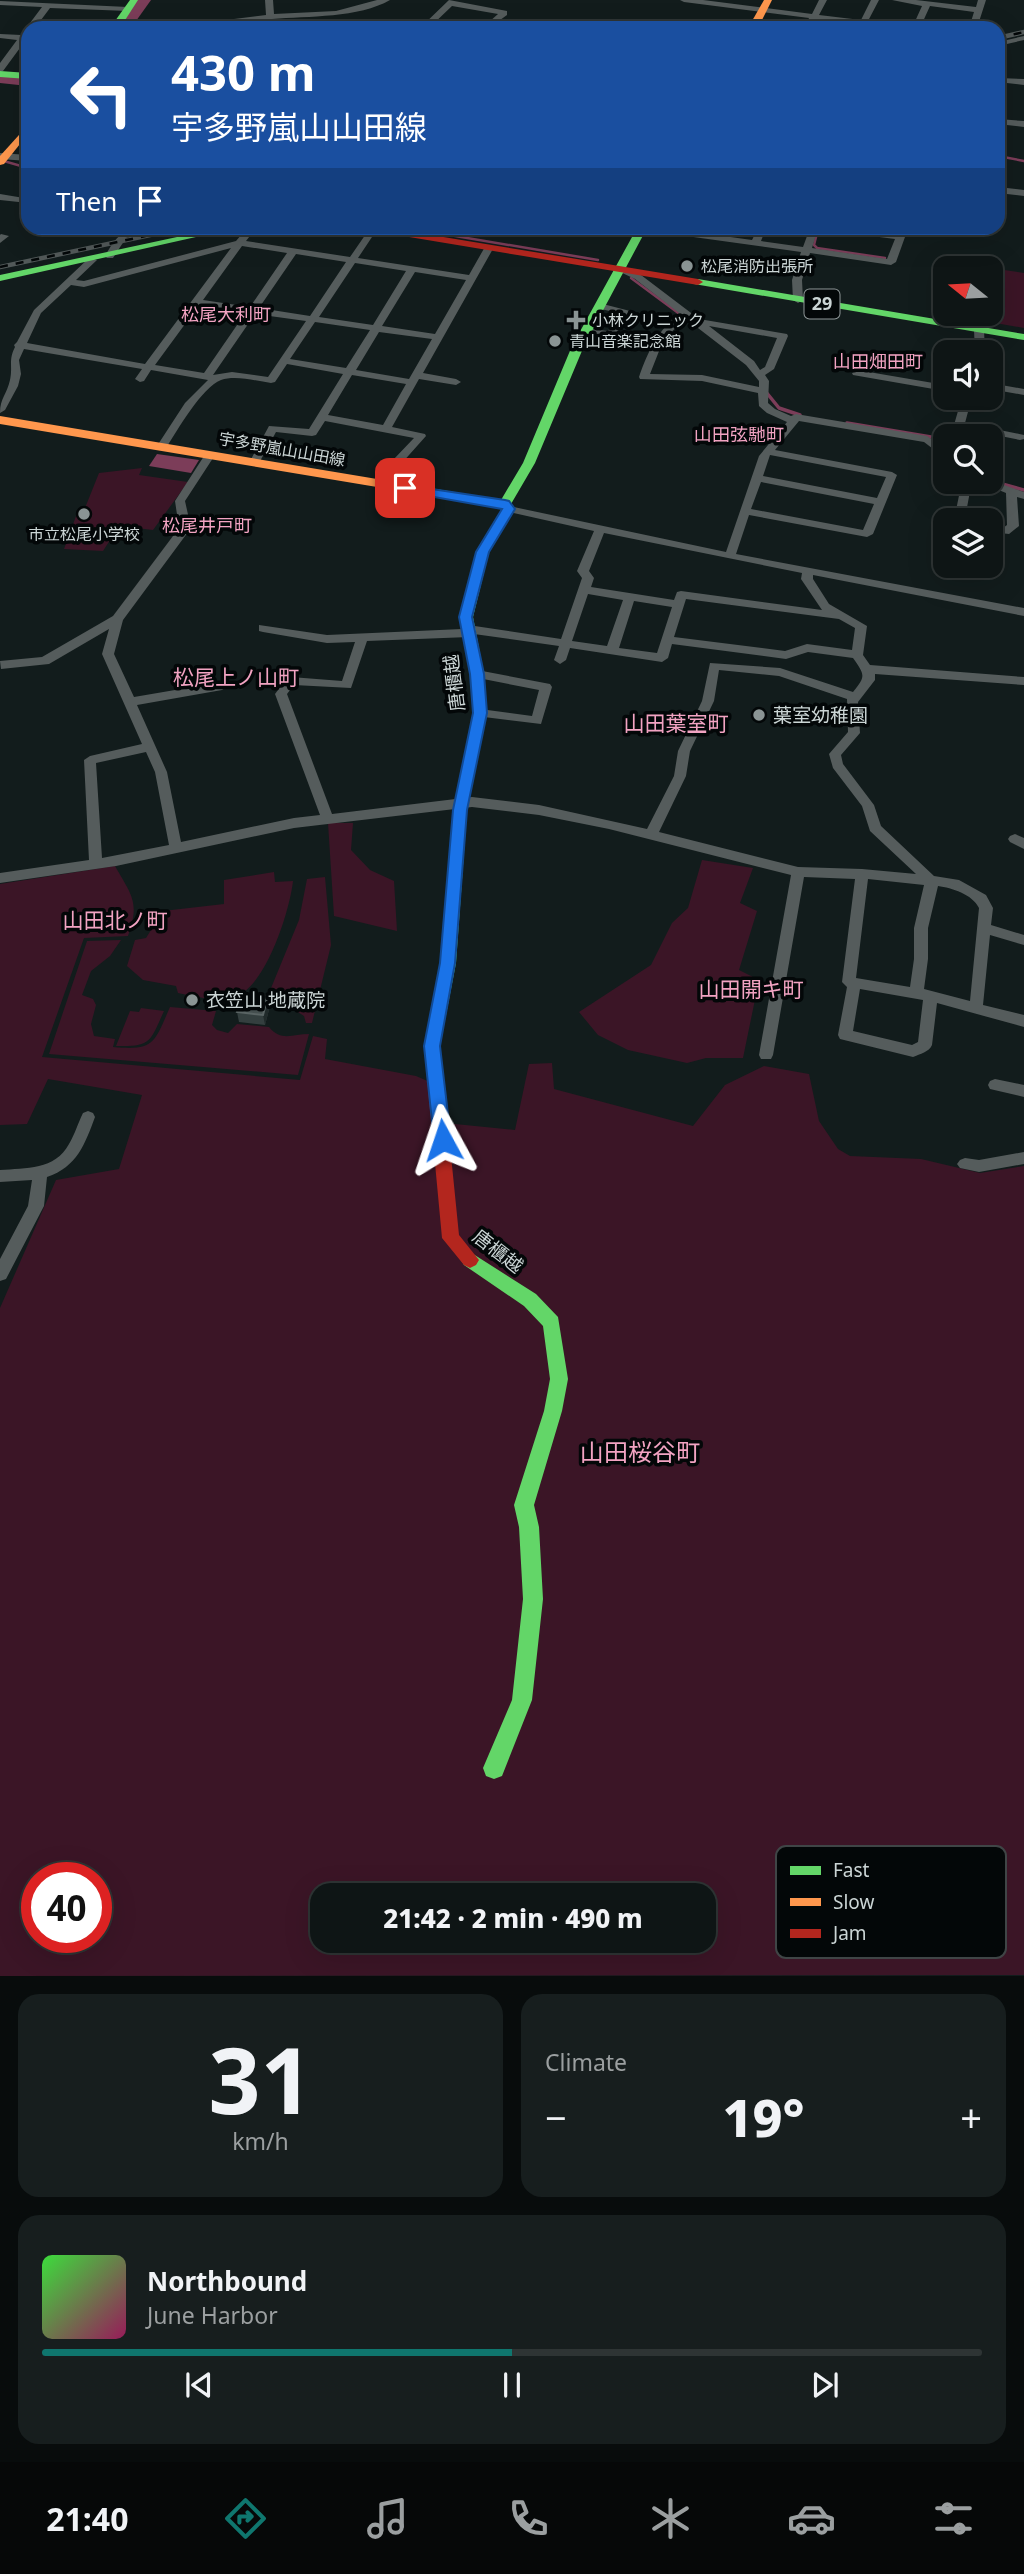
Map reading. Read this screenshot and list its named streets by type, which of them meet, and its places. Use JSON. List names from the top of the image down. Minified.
{"streets":{"main road":["29","宇多野嵐山山田線","唐櫃越"]},"crossings":[["宇多野嵐山山田線","唐櫃越"]],"districts":["松尾大利町","山田畑田町","山田弦馳町","松尾井戸町","松尾上ノ山町","山田葉室町","山田北ノ町","山田開キ町","山田桜谷町"],"places":{"other":["松尾消防出張所","青山音楽記念館","市立松尾小学校","葉室幼稚園","衣笠山 地蔵院"],"health":["小林クリニック"]},"legend":["Fast","Slow","Jam"],"north":"left","page":{"turn":["430 m","宇多野嵐山山田線"],"then":"Then","limit":"40","trip":"21:42 · 2 min · 490 m","tile":[["31","km/h"],"Climate"],"heat":["−","19°","+"],"song":["Northbound","June Harbor"],"tabs":"21:40"}}
